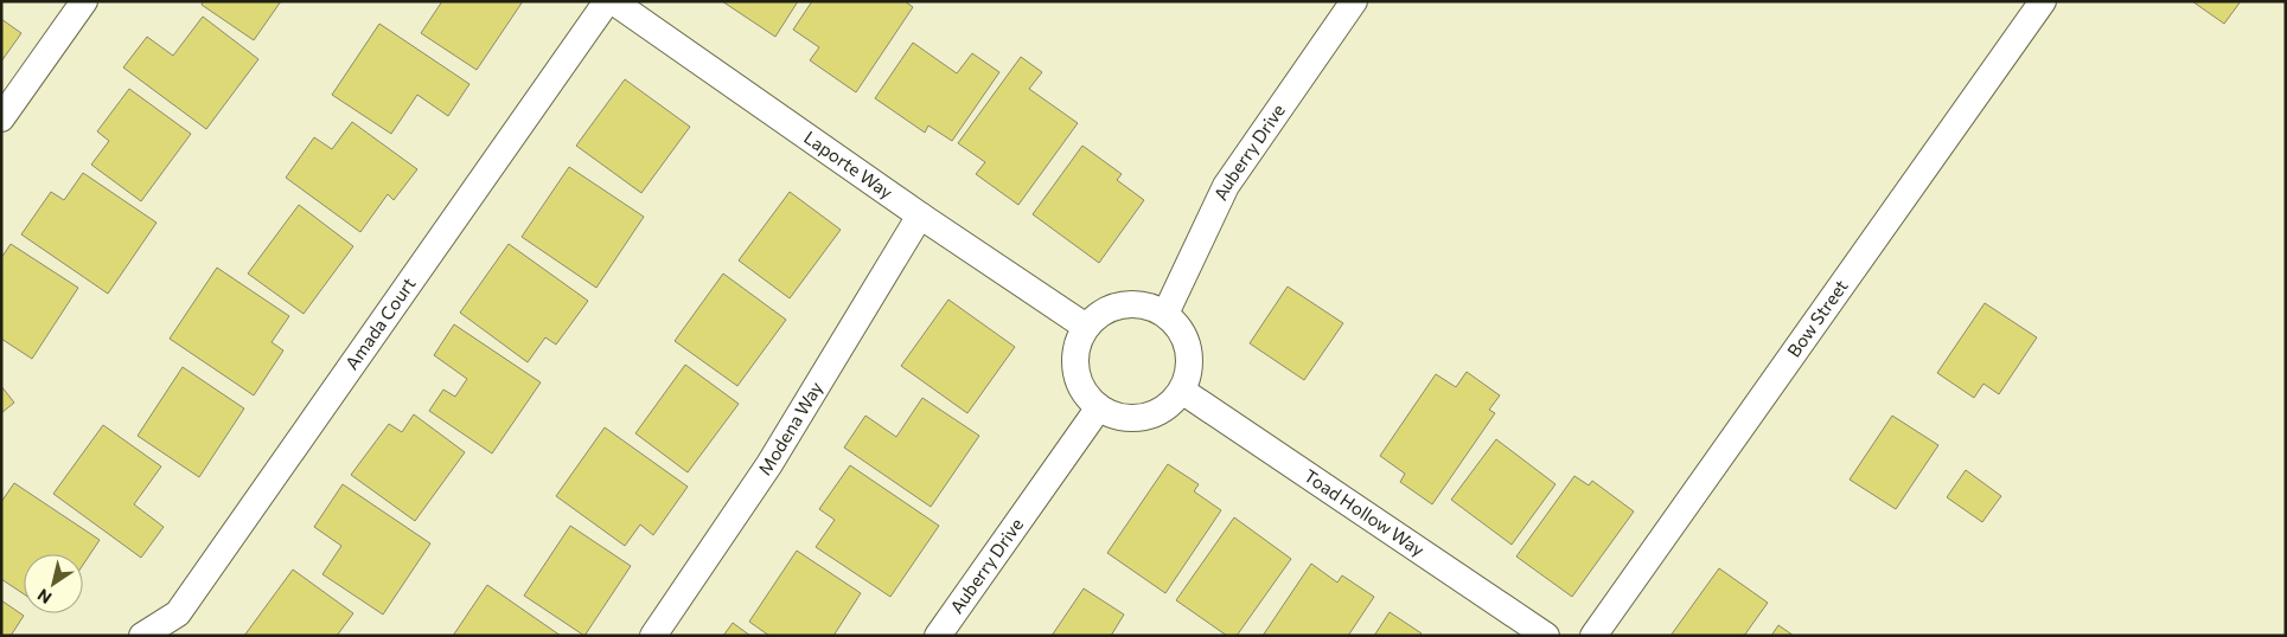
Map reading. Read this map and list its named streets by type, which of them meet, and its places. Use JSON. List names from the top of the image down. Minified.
{"streets":{"street":["Auberry Drive","Laporte Way","Bow Street","Amada Court","Modena Way","Toad Hollow Way"]},"crossings":[["Auberry Drive","Laporte Way"],["Auberry Drive","Toad Hollow Way"],["Laporte Way","Modena Way"],["Laporte Way","Toad Hollow Way"]],"north":"bottom left"}
